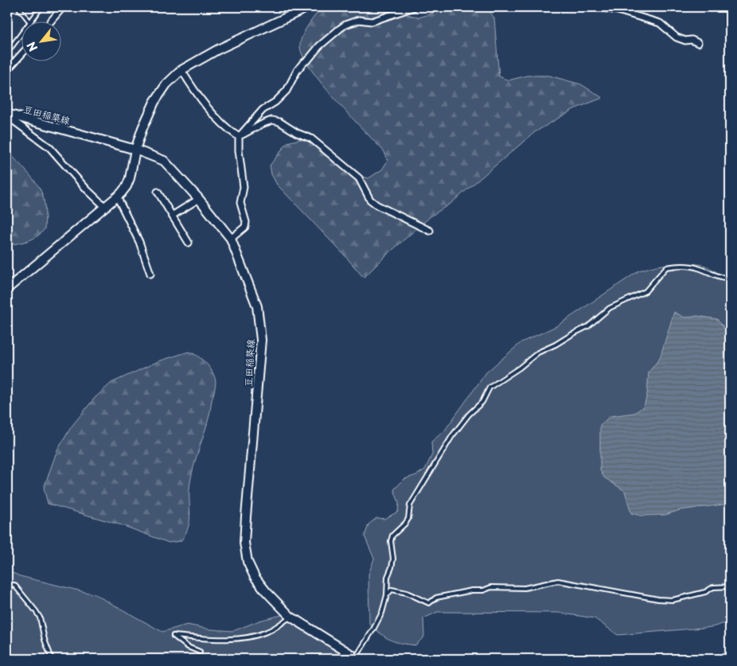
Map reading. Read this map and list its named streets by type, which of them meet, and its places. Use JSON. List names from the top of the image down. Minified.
{"streets":{"main road":["豆田稲築線"]},"north":"bottom left"}
